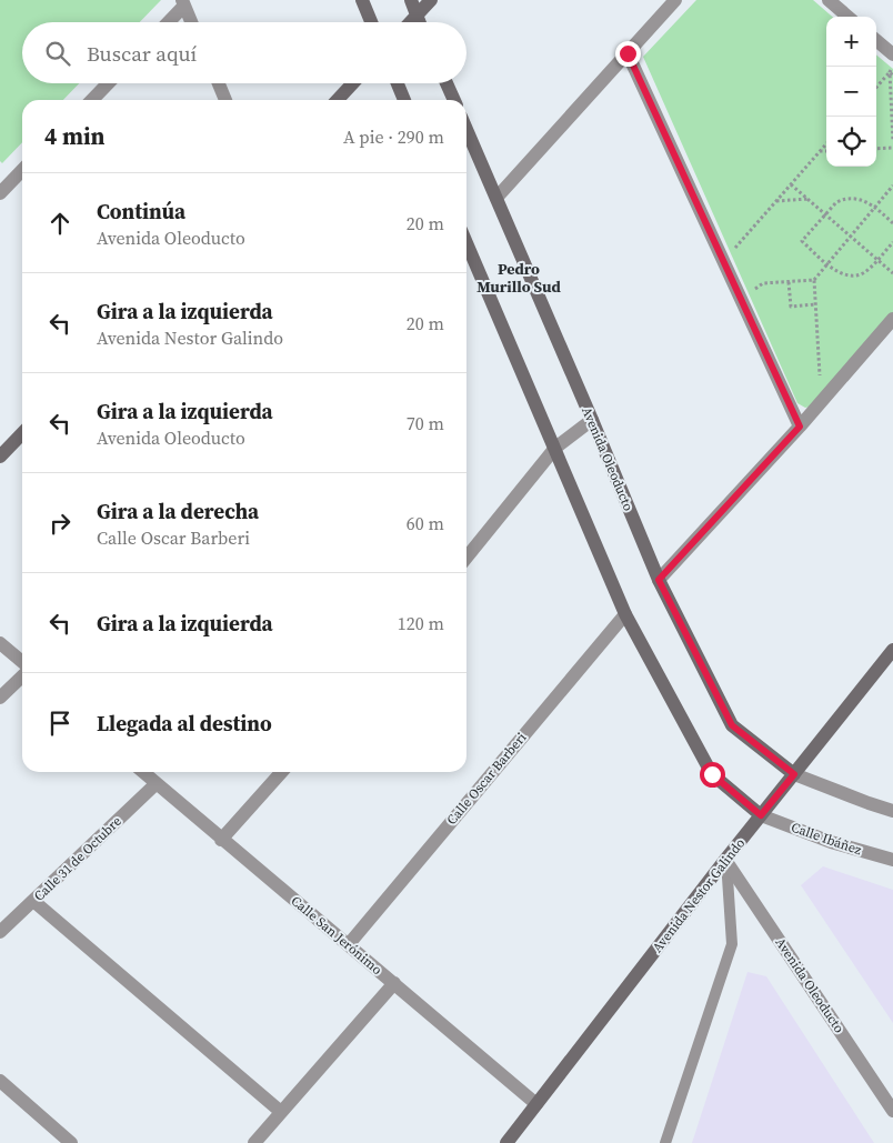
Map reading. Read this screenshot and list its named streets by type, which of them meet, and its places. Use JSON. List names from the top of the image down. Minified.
{"streets":{"street":["Avenida Oleoducto","Calle Oscar Barberi","Calle Ibáñez","Calle 31 de Octubre","Avenida Nestor Galindo","Calle San Jerónimo"]},"crossings":[["Avenida Oleoducto","Avenida Nestor Galindo"],["Calle Oscar Barberi","Calle San Jerónimo"],["Calle Ibáñez","Avenida Nestor Galindo"],["Calle 31 de Octubre","Calle San Jerónimo"],["Avenida Nestor Galindo","Calle San Jerónimo"]],"districts":["Pedro Murillo Sud"],"page":{"map_buttons":["+","−"],"search":"Buscar aquí","heading":["4 min","A pie · 290 m"],"list":[["Continúa","Avenida Oleoducto","20 m"],["Gira a la izquierda","Avenida Nestor Galindo","20 m"],["Gira a la izquierda","Avenida Oleoducto","70 m"],["Gira a la derecha","Calle Oscar Barberi","60 m"],["Gira a la izquierda","120 m"],"Llegada al destino"]}}
